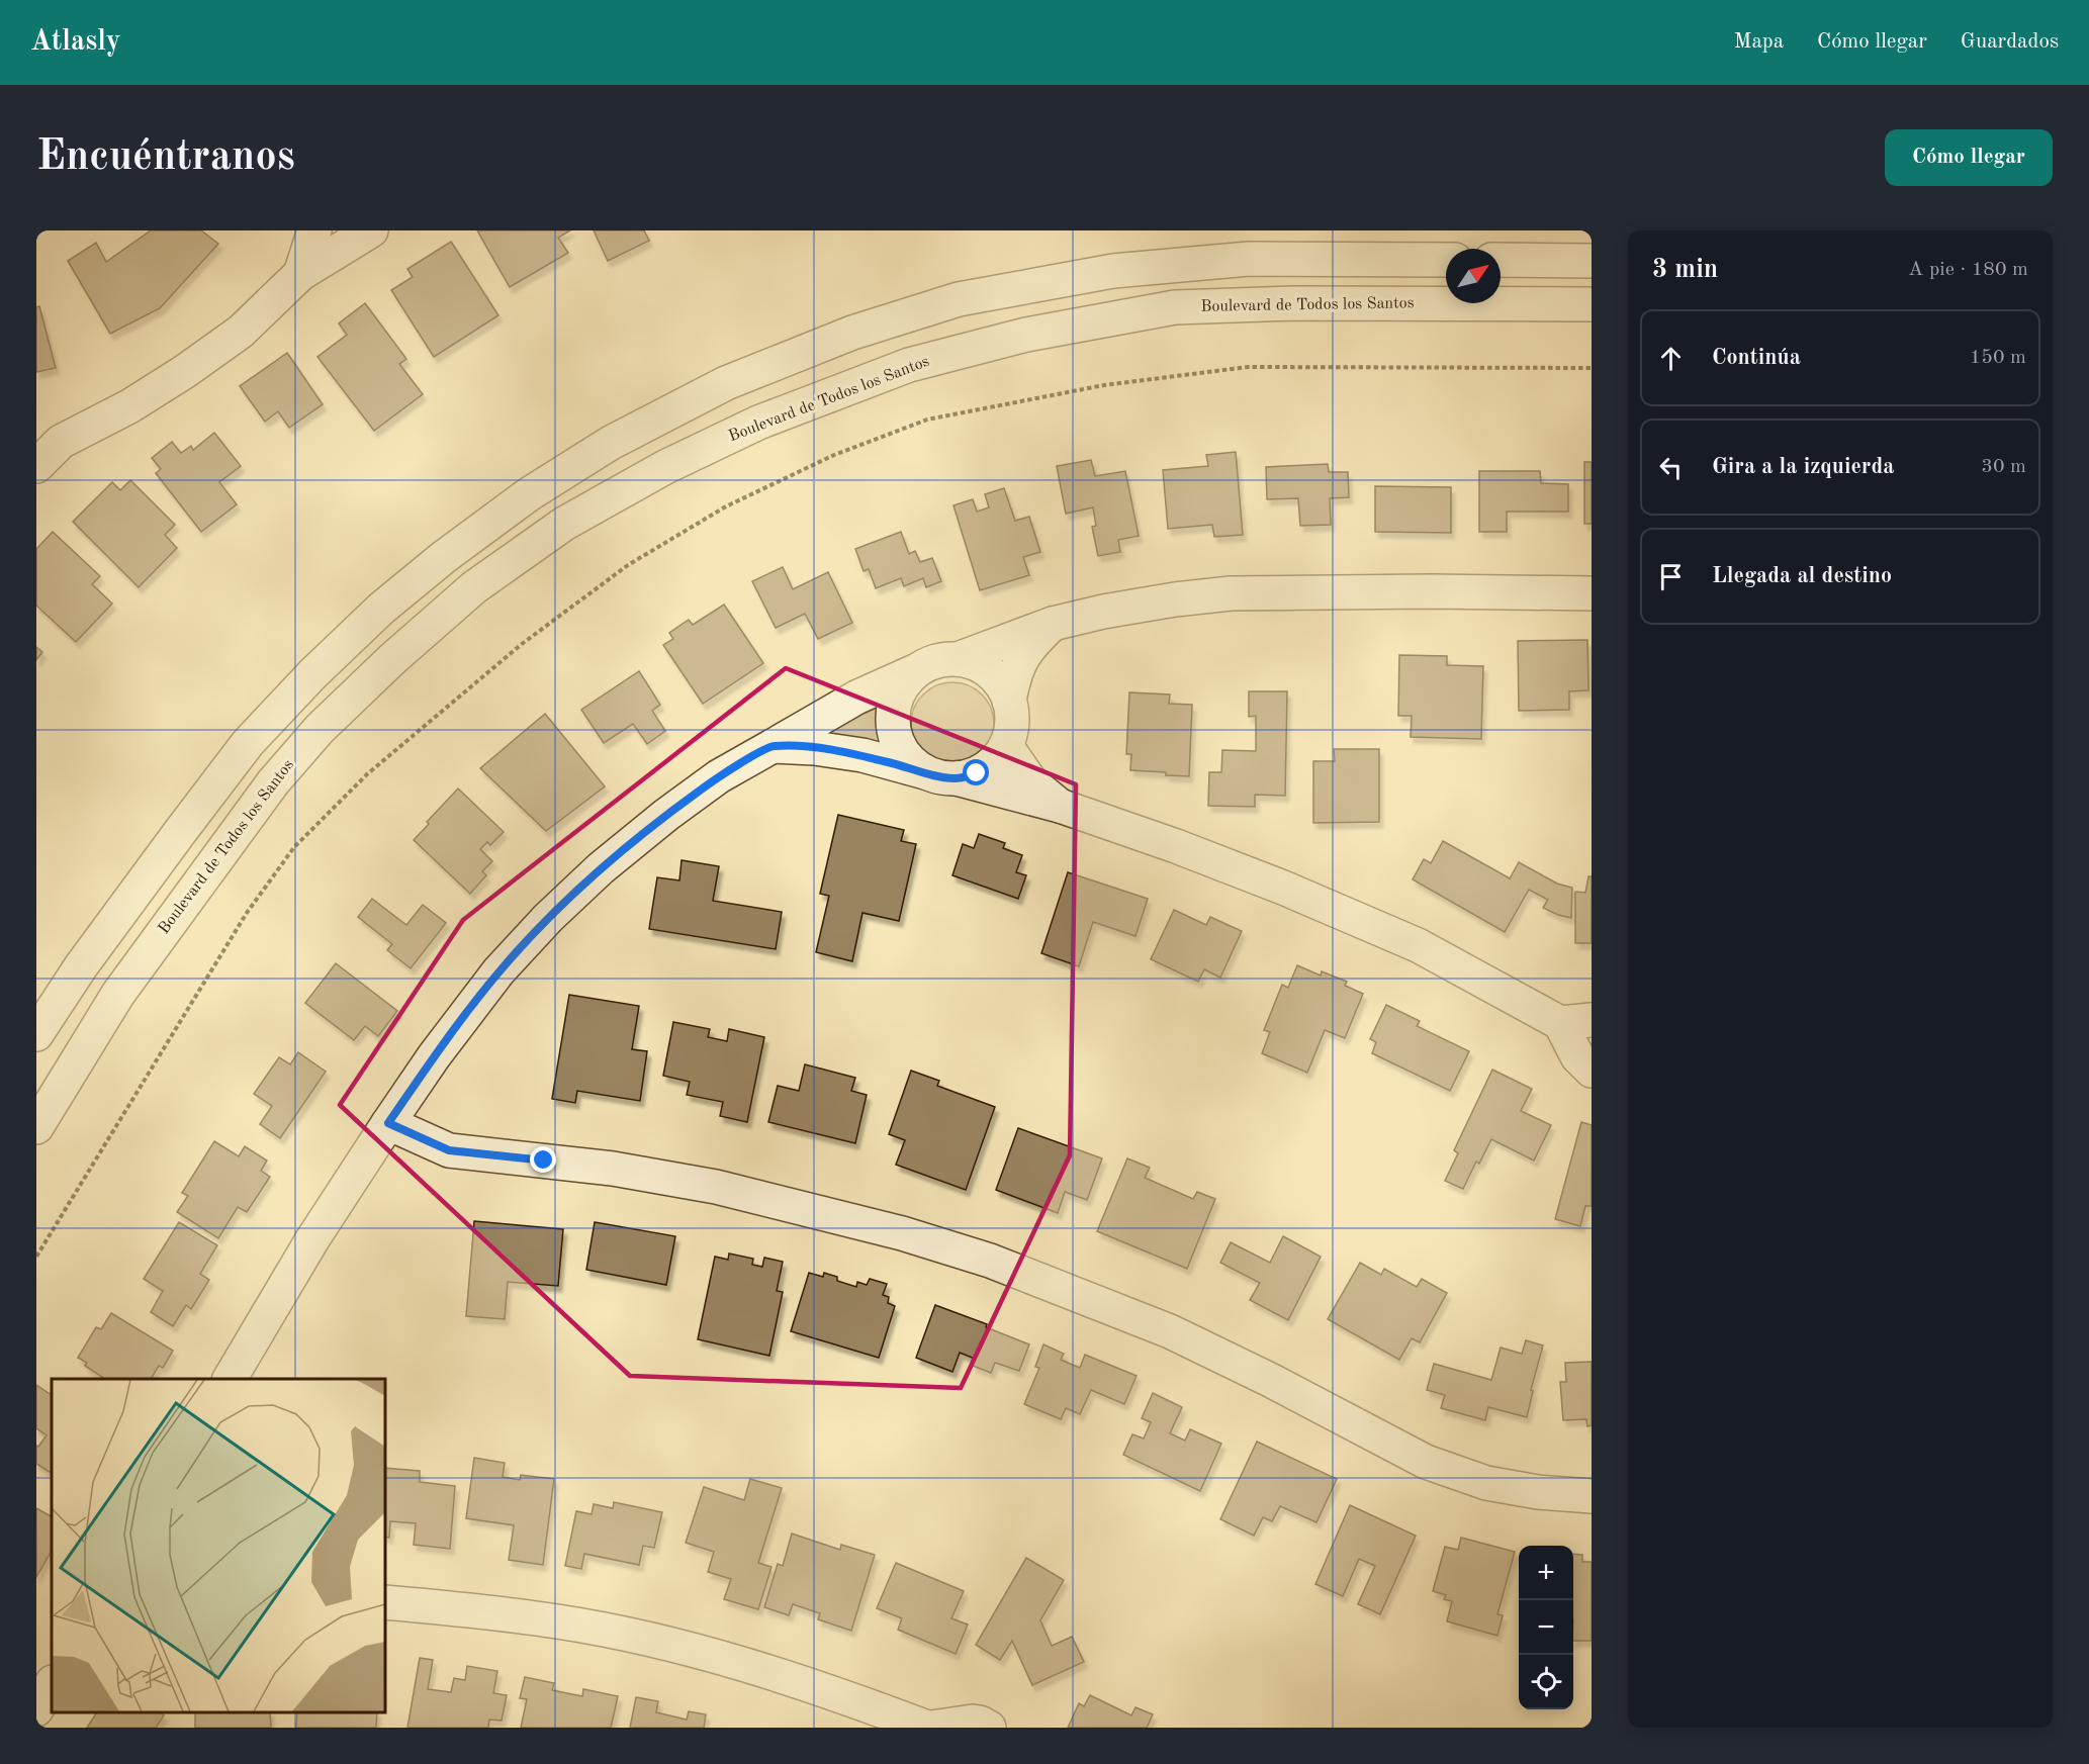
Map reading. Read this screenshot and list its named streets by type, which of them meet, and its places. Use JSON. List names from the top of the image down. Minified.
{"streets":{"street":["Boulevard de Todos los Santos"]},"north":"top right","page":{"header":"Atlasly","nav":["Mapa","Cómo llegar","Guardados"],"buttons":"Cómo llegar","title":"Encuéntranos","heading":["3 min","A pie · 180 m"],"list":[["Continúa","150 m"],["Gira a la izquierda","30 m"],"Llegada al destino"],"map_buttons":["+","−"]}}
